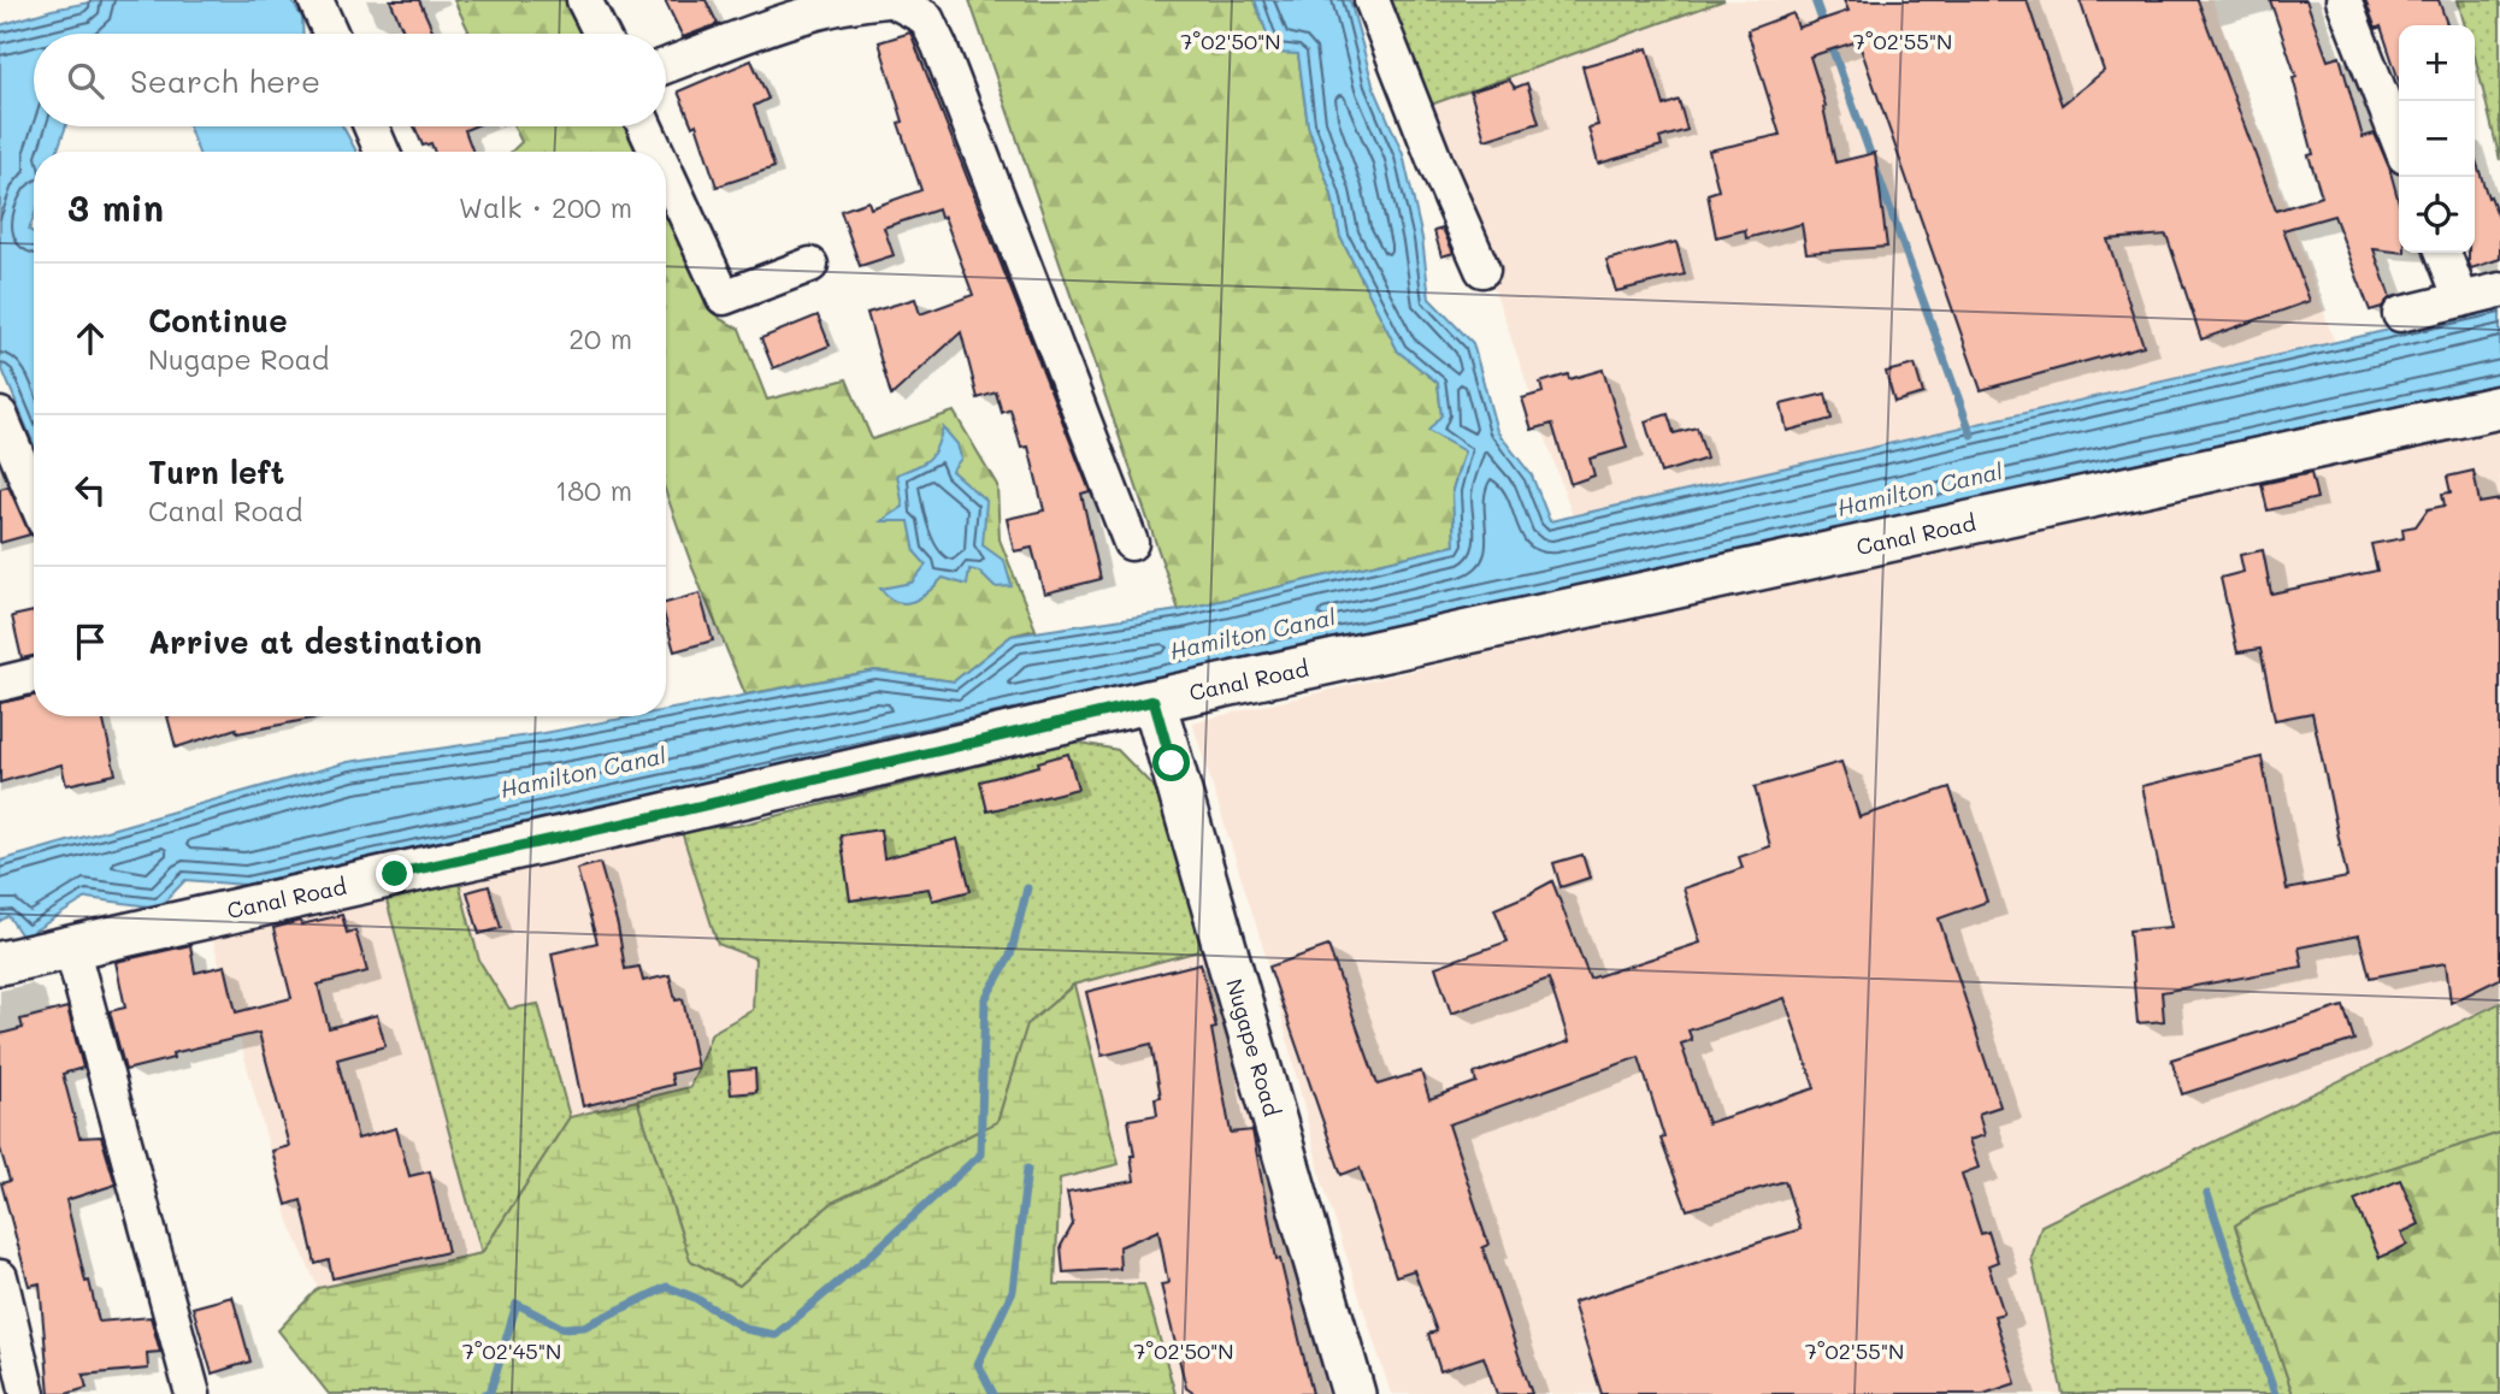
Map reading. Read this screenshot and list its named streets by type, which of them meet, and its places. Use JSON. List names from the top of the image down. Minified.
{"streets":{"main road":["Canal Road","Nugape Road"]},"crossings":[["Canal Road","Nugape Road"]],"water":["Hamilton Canal"],"page":{"map_buttons":["+","−"],"search":"Search here","heading":["3 min","Walk · 200 m"],"list":[["Continue","Nugape Road","20 m"],["Turn left","Canal Road","180 m"],"Arrive at destination"]},"coordinates":["7°02'50\"N","7°02'55\"N","7°02'45\"N"]}
